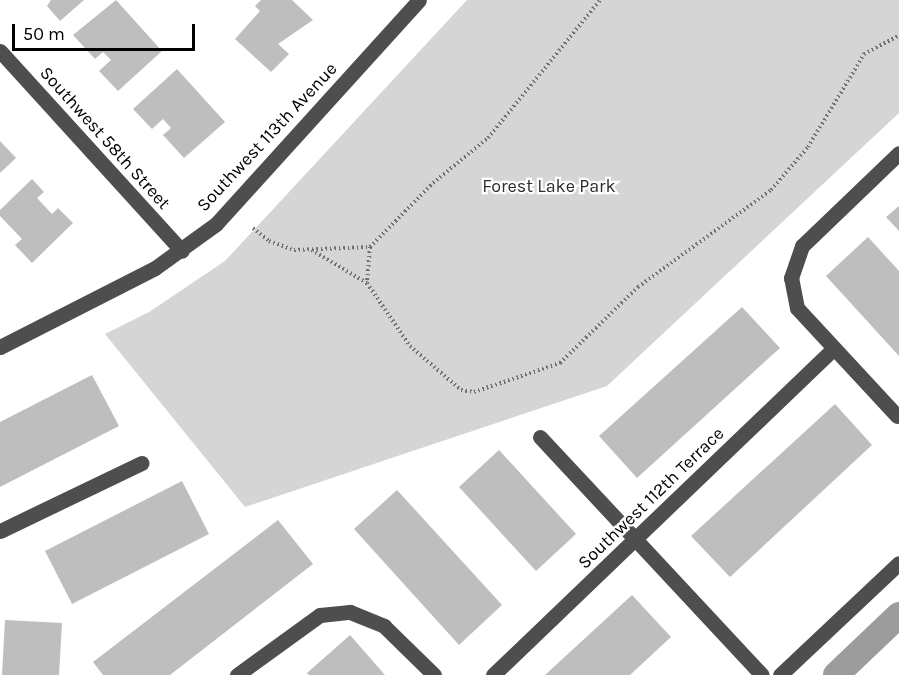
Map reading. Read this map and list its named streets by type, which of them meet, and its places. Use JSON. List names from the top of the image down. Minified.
{"streets":{"street":["Southwest 113th Avenue","Southwest 58th Street","Southwest 112th Terrace"]},"crossings":[["Southwest 113th Avenue","Southwest 58th Street"]],"parks":["Forest Lake Park"],"scale_bar":"50 m"}
